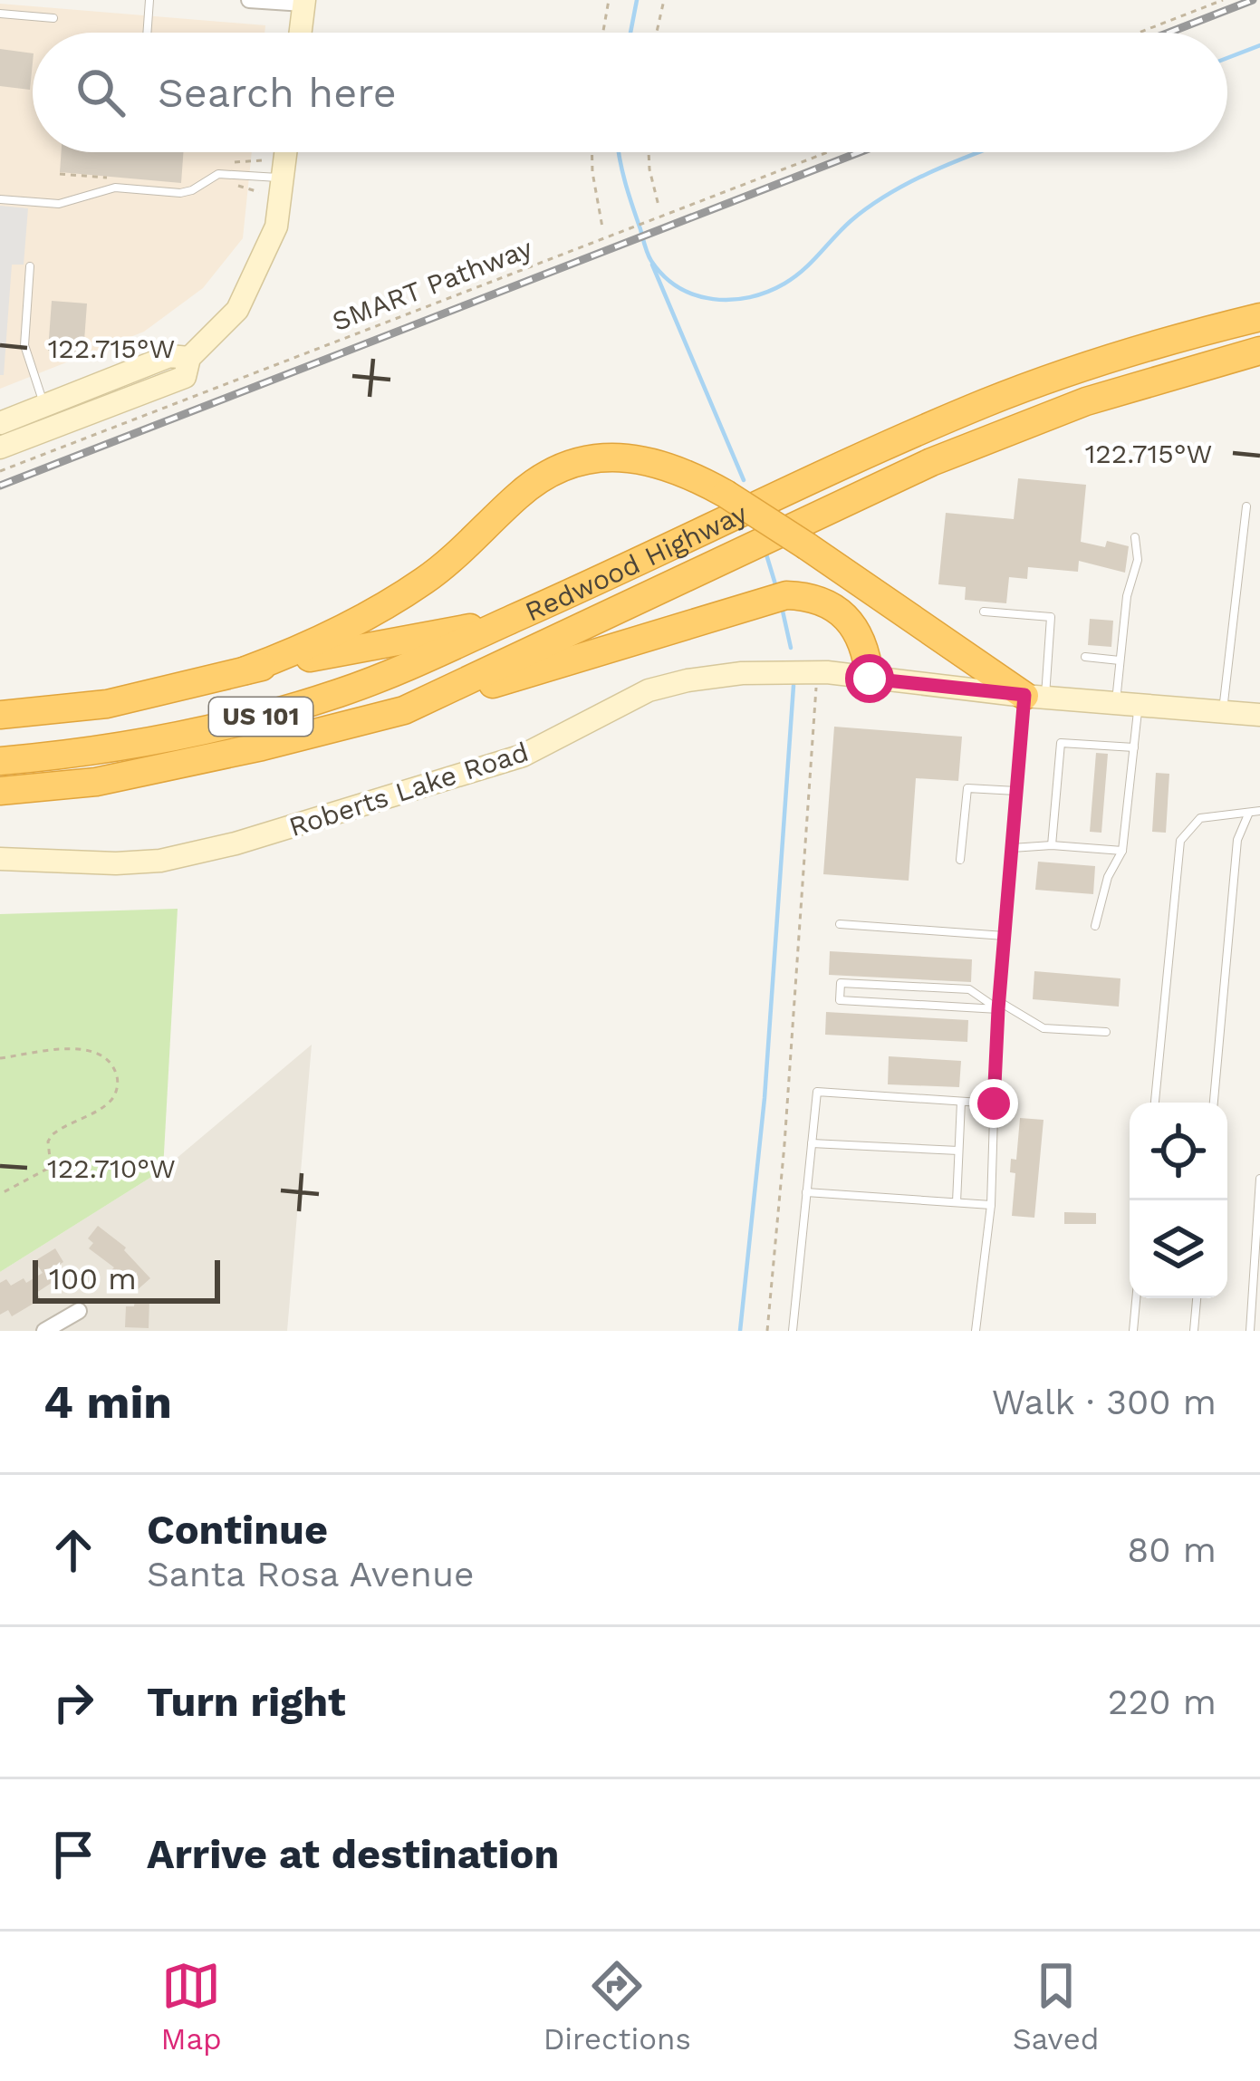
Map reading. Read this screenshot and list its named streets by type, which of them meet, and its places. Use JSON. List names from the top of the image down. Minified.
{"streets":{"highway":["Redwood Highway","US 101"],"street":["Roberts Lake Road"],"path":["SMART Pathway"]},"scale_bar":"100 m","page":{"search":"Search here","scale":"100 m","heading":["4 min","Walk · 300 m"],"list":[["Continue","Santa Rosa Avenue","80 m"],["Turn right","220 m"],"Arrive at destination"],"nav":["Map","Directions","Saved"]},"coordinates":["122.715°W","122.710°W"]}
